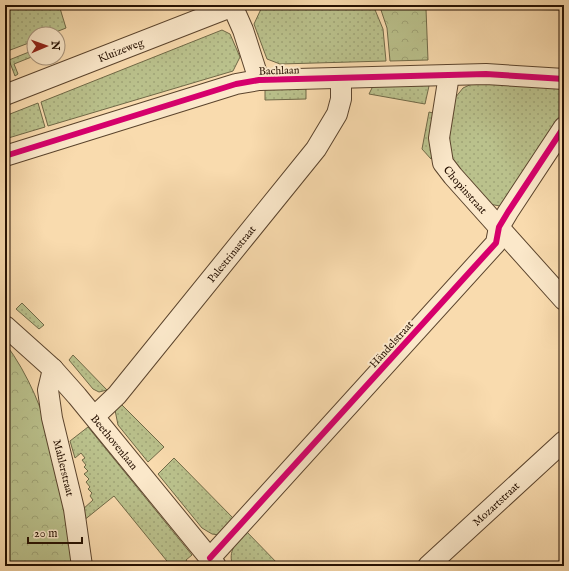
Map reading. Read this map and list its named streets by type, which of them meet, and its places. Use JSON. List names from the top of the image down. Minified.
{"streets":{"street":["Kluizeweg","Bachlaan","Chopinstraat","Palestrinastraat","Händelstraat","Beethovenlaan","Mahlerstraat","Mozartstraat"]},"crossings":[["Bachlaan","Chopinstraat"],["Bachlaan","Palestrinastraat"],["Chopinstraat","Händelstraat"],["Palestrinastraat","Beethovenlaan"],["Händelstraat","Beethovenlaan"],["Beethovenlaan","Mahlerstraat"]],"scale_bar":"20 m","north":"right"}
